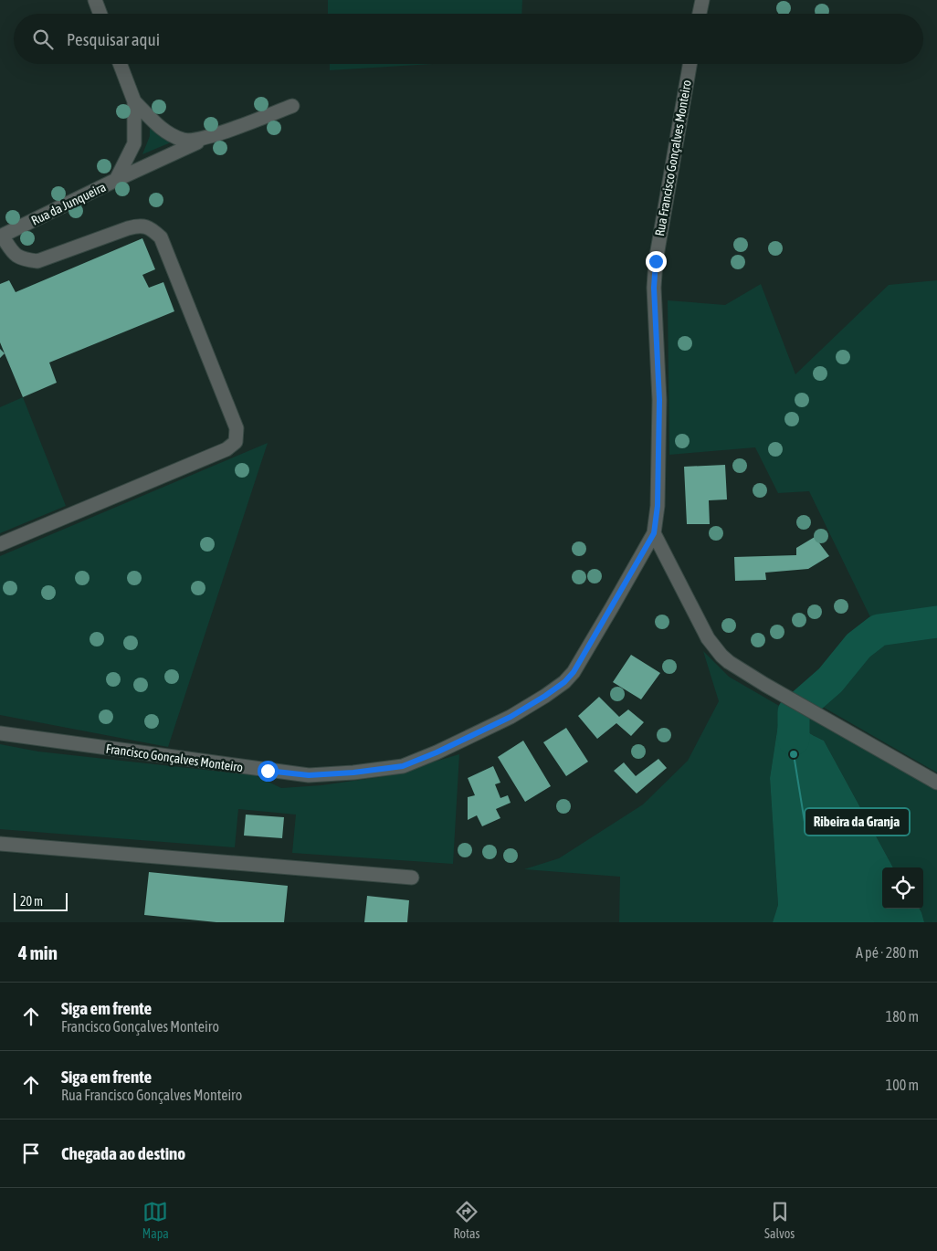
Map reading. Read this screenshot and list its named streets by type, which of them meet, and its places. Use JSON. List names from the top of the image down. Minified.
{"streets":{"street":["Rua Francisco Gonçalves Monteiro","Rua da Junqueira","Francisco Gonçalves Monteiro"]},"crossings":[["Rua Francisco Gonçalves Monteiro","Francisco Gonçalves Monteiro"]],"places":["Ribeira da Granja"],"scale_bar":"20 m","page":{"search":"Pesquisar aqui","scale":"20 m","heading":["4 min","A pé · 280 m"],"list":[["Siga em frente","Francisco Gonçalves Monteiro","180 m"],["Siga em frente","Rua Francisco Gonçalves Monteiro","100 m"],"Chegada ao destino"],"nav":["Mapa","Rotas","Salvos"]}}
